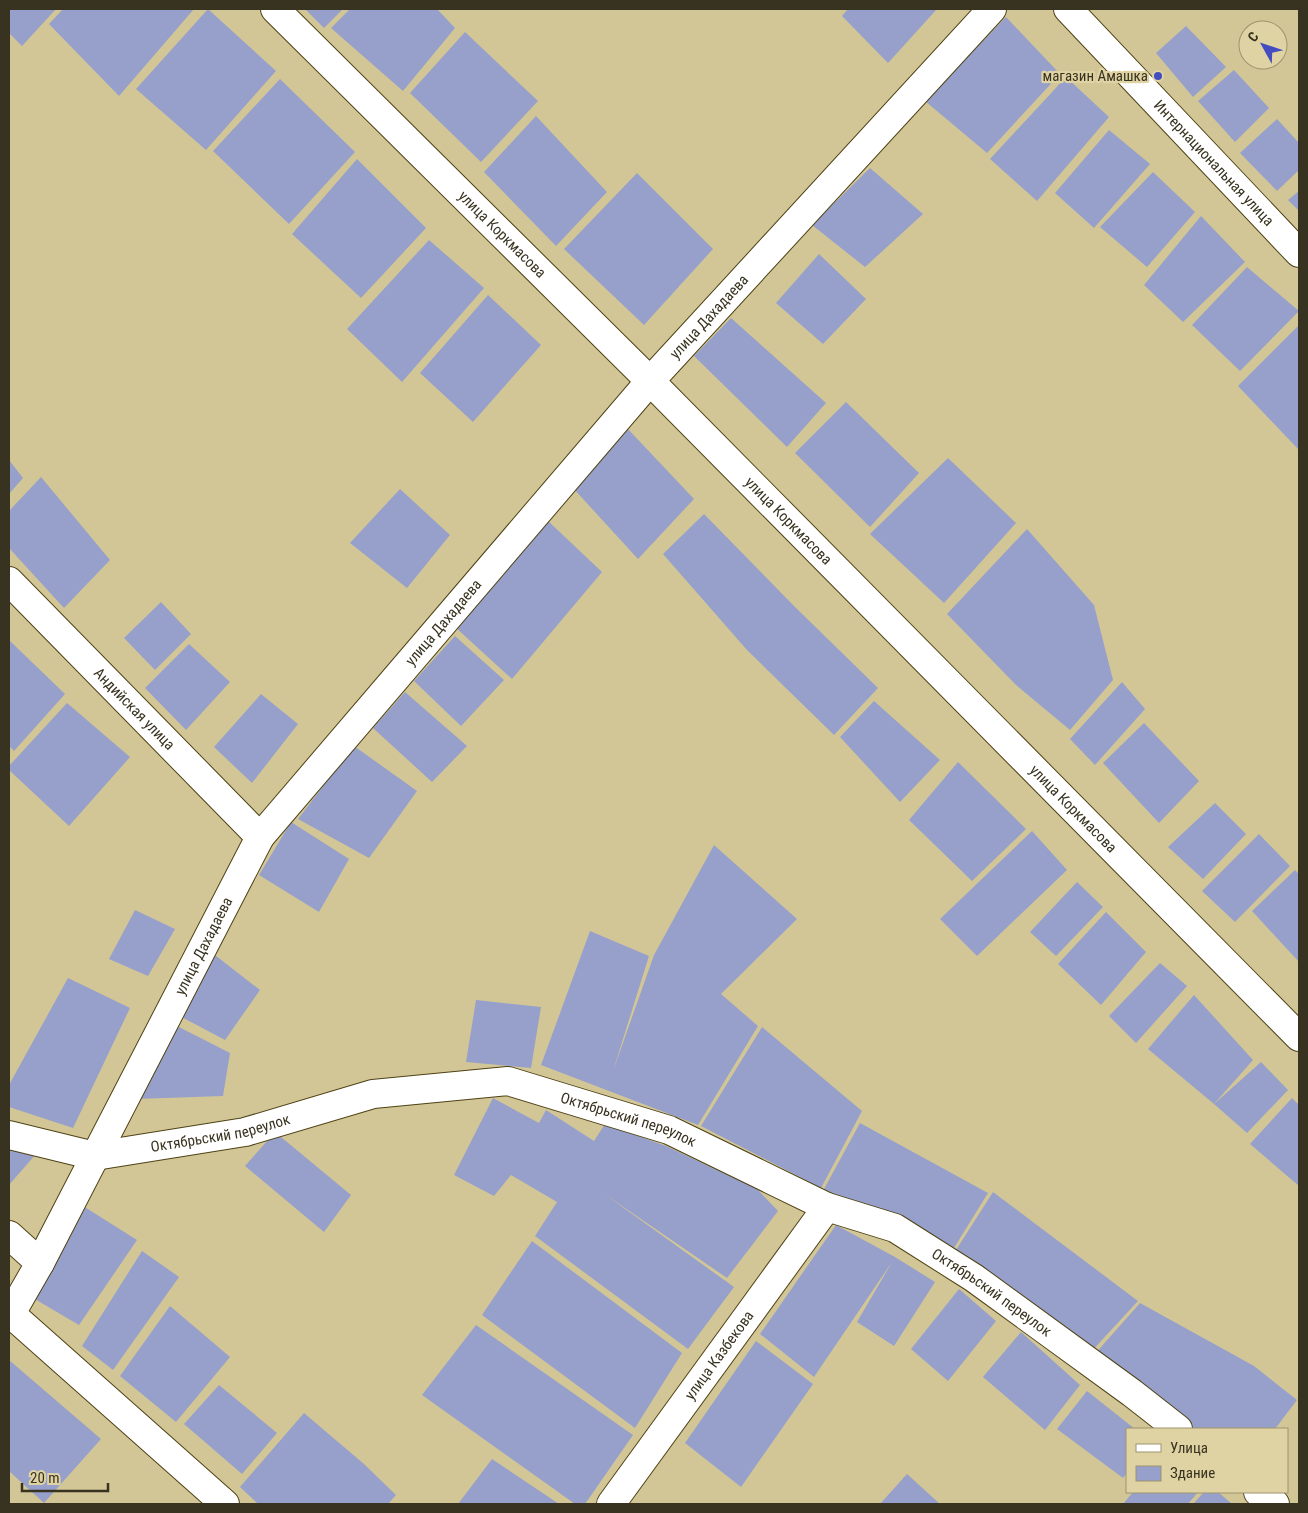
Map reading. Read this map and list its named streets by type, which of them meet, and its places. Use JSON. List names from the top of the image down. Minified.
{"streets":{"street":["Интернациональная улица","улица Коркмасова","улица Дахадаева","Андийская улица","Октябрьский переулок","улица Казбекова"]},"crossings":[["улица Коркмасова","улица Дахадаева"],["улица Дахадаева","Андийская улица"],["улица Дахадаева","Октябрьский переулок"],["Октябрьский переулок","улица Казбекова"]],"places":["магазин Амашка"],"legend":["Улица","Здание"],"scale_bar":"20 m","north":"top left"}
